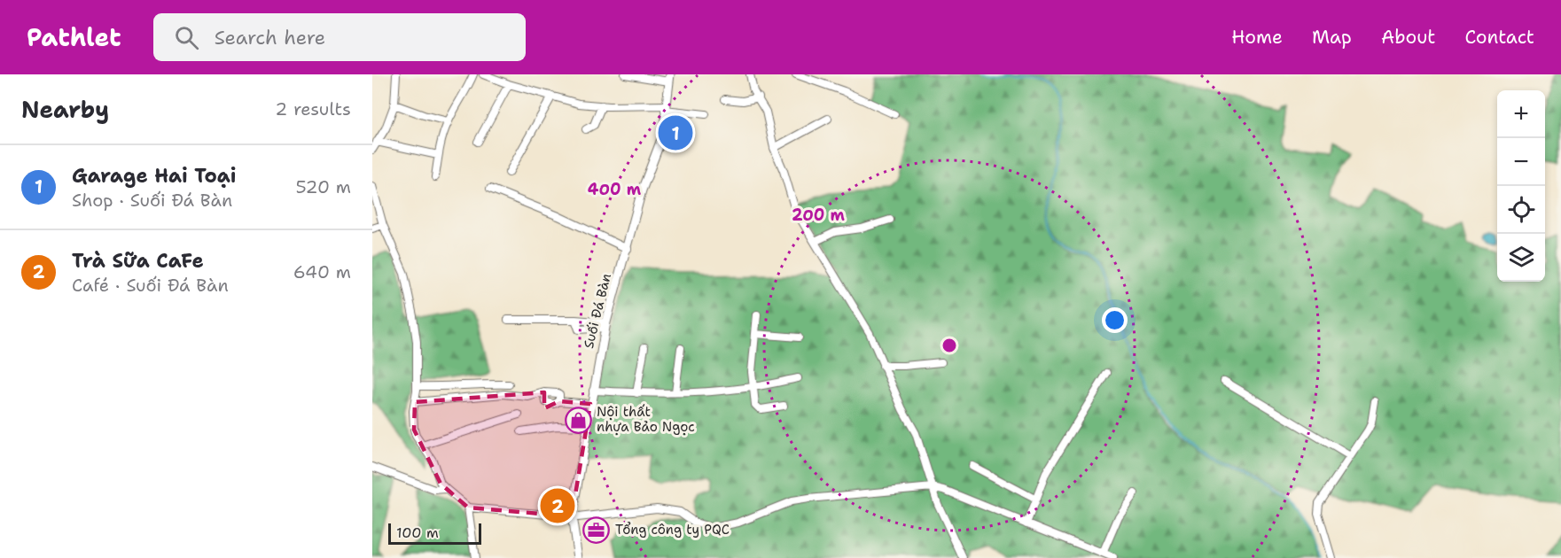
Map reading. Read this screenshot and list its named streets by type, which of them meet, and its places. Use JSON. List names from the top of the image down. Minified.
{"streets":{"street":["Suối Đá Bàn"]},"places":{"shop":["Nội thất nhựa Bảo Ngọc"],"office":["Tổng công ty PQC"]},"scale_bar":"100 m","page":{"header":"Pathlet","search":"Search here","nav":["Home","Map","About","Contact"],"heading":["Nearby","2 results"],"map_buttons":["+","−"],"pins":["1","2"],"list":[{"mark":"1","name":"Garage Hai Toại","note":"Shop · Suối Đá Bàn","value":"520 m"},{"mark":"2","name":"Trà Sữa CaFe","note":"Café · Suối Đá Bàn","value":"640 m"}],"scale":"100 m"},"rings":["400 m","200 m"]}
